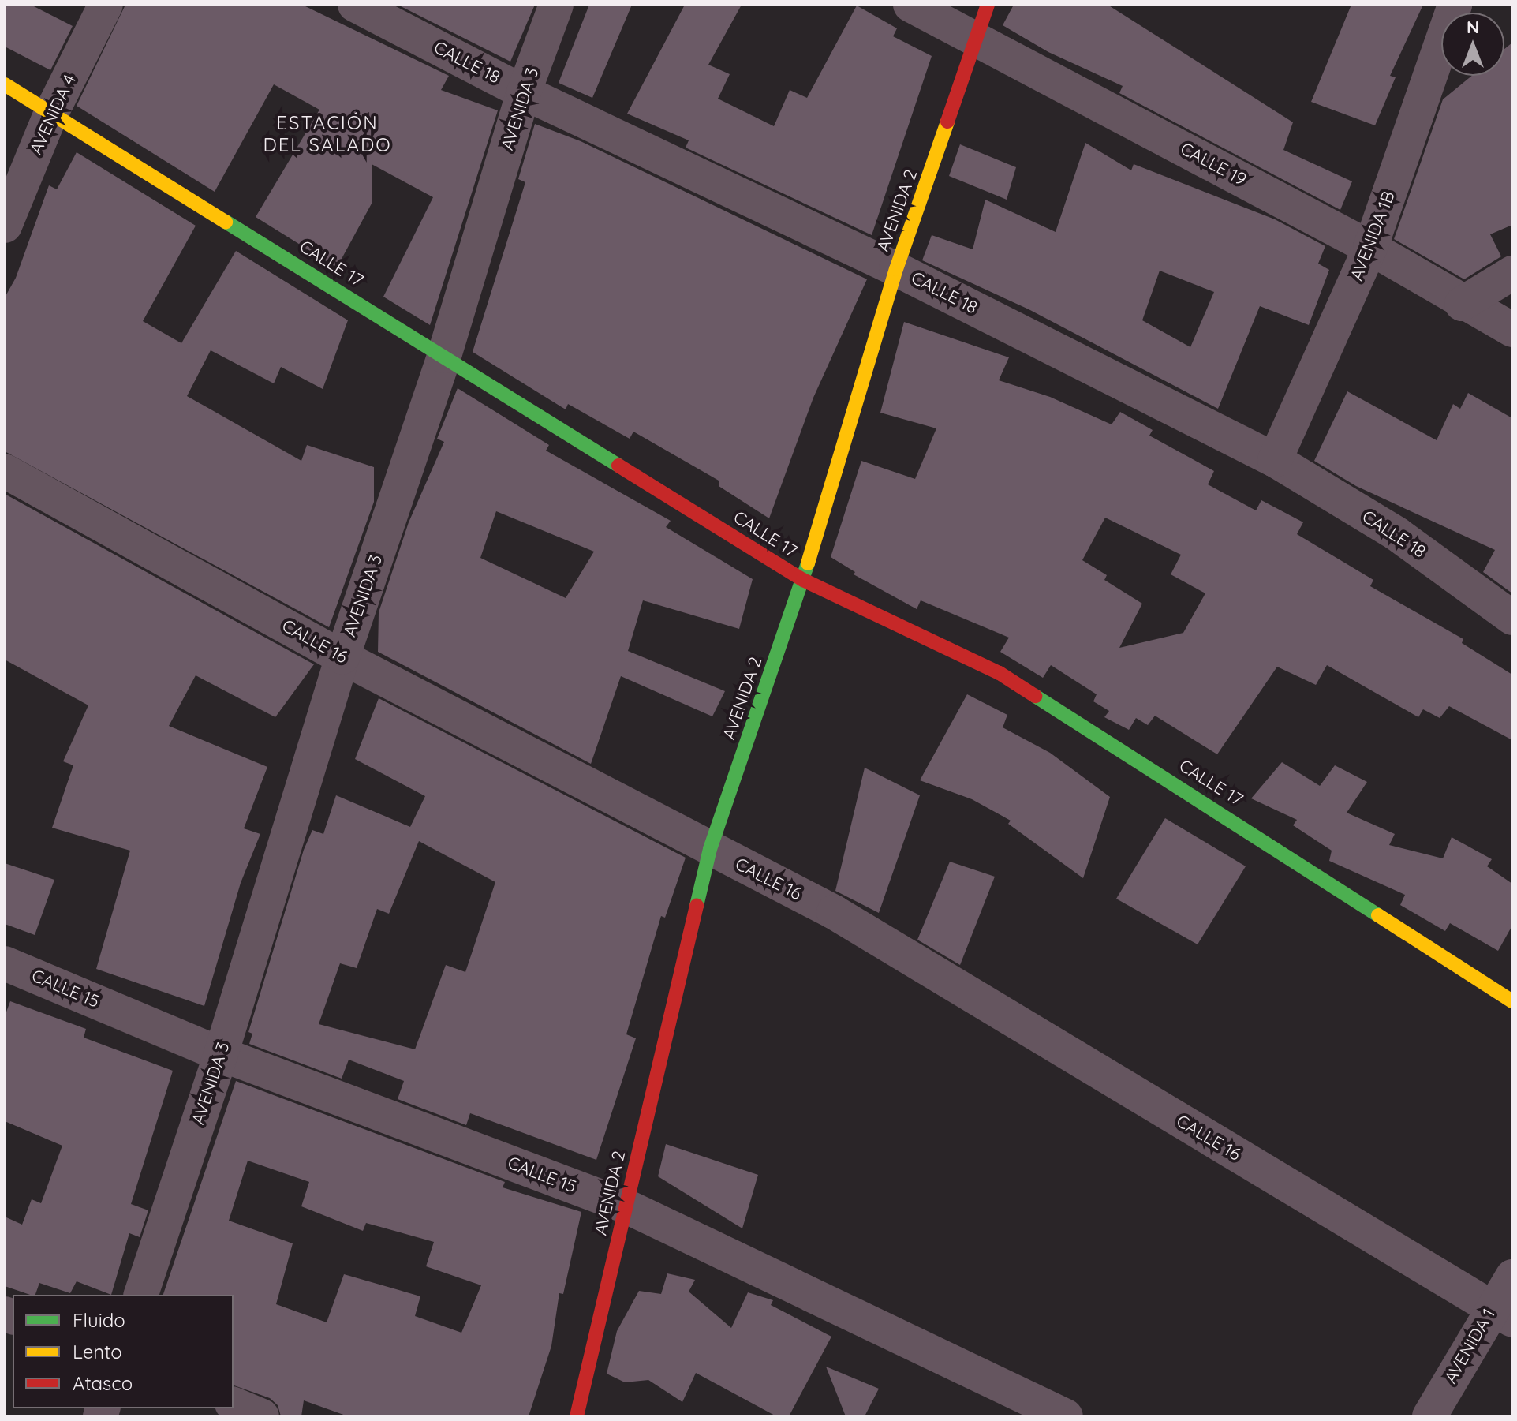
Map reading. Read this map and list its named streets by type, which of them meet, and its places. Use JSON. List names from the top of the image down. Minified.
{"streets":{"street":["CALLE 18","AVENIDA 3","AVENIDA 4","CALLE 19","AVENIDA 2","AVENIDA 1B","CALLE 17","CALLE 16","CALLE 15","AVENIDA 1"]},"crossings":[["CALLE 18","AVENIDA 3"],["CALLE 18","AVENIDA 2"],["CALLE 18","AVENIDA 1B"],["AVENIDA 3","CALLE 17"],["AVENIDA 3","CALLE 16"],["AVENIDA 3","CALLE 15"],["AVENIDA 4","CALLE 17"],["CALLE 19","AVENIDA 2"],["CALLE 19","AVENIDA 1B"],["AVENIDA 2","CALLE 17"],["AVENIDA 2","CALLE 16"],["AVENIDA 2","CALLE 15"],["CALLE 16","AVENIDA 1"]],"districts":["ESTACIÓN DEL SALADO"],"legend":["Fluido","Lento","Atasco"],"north":"top"}
